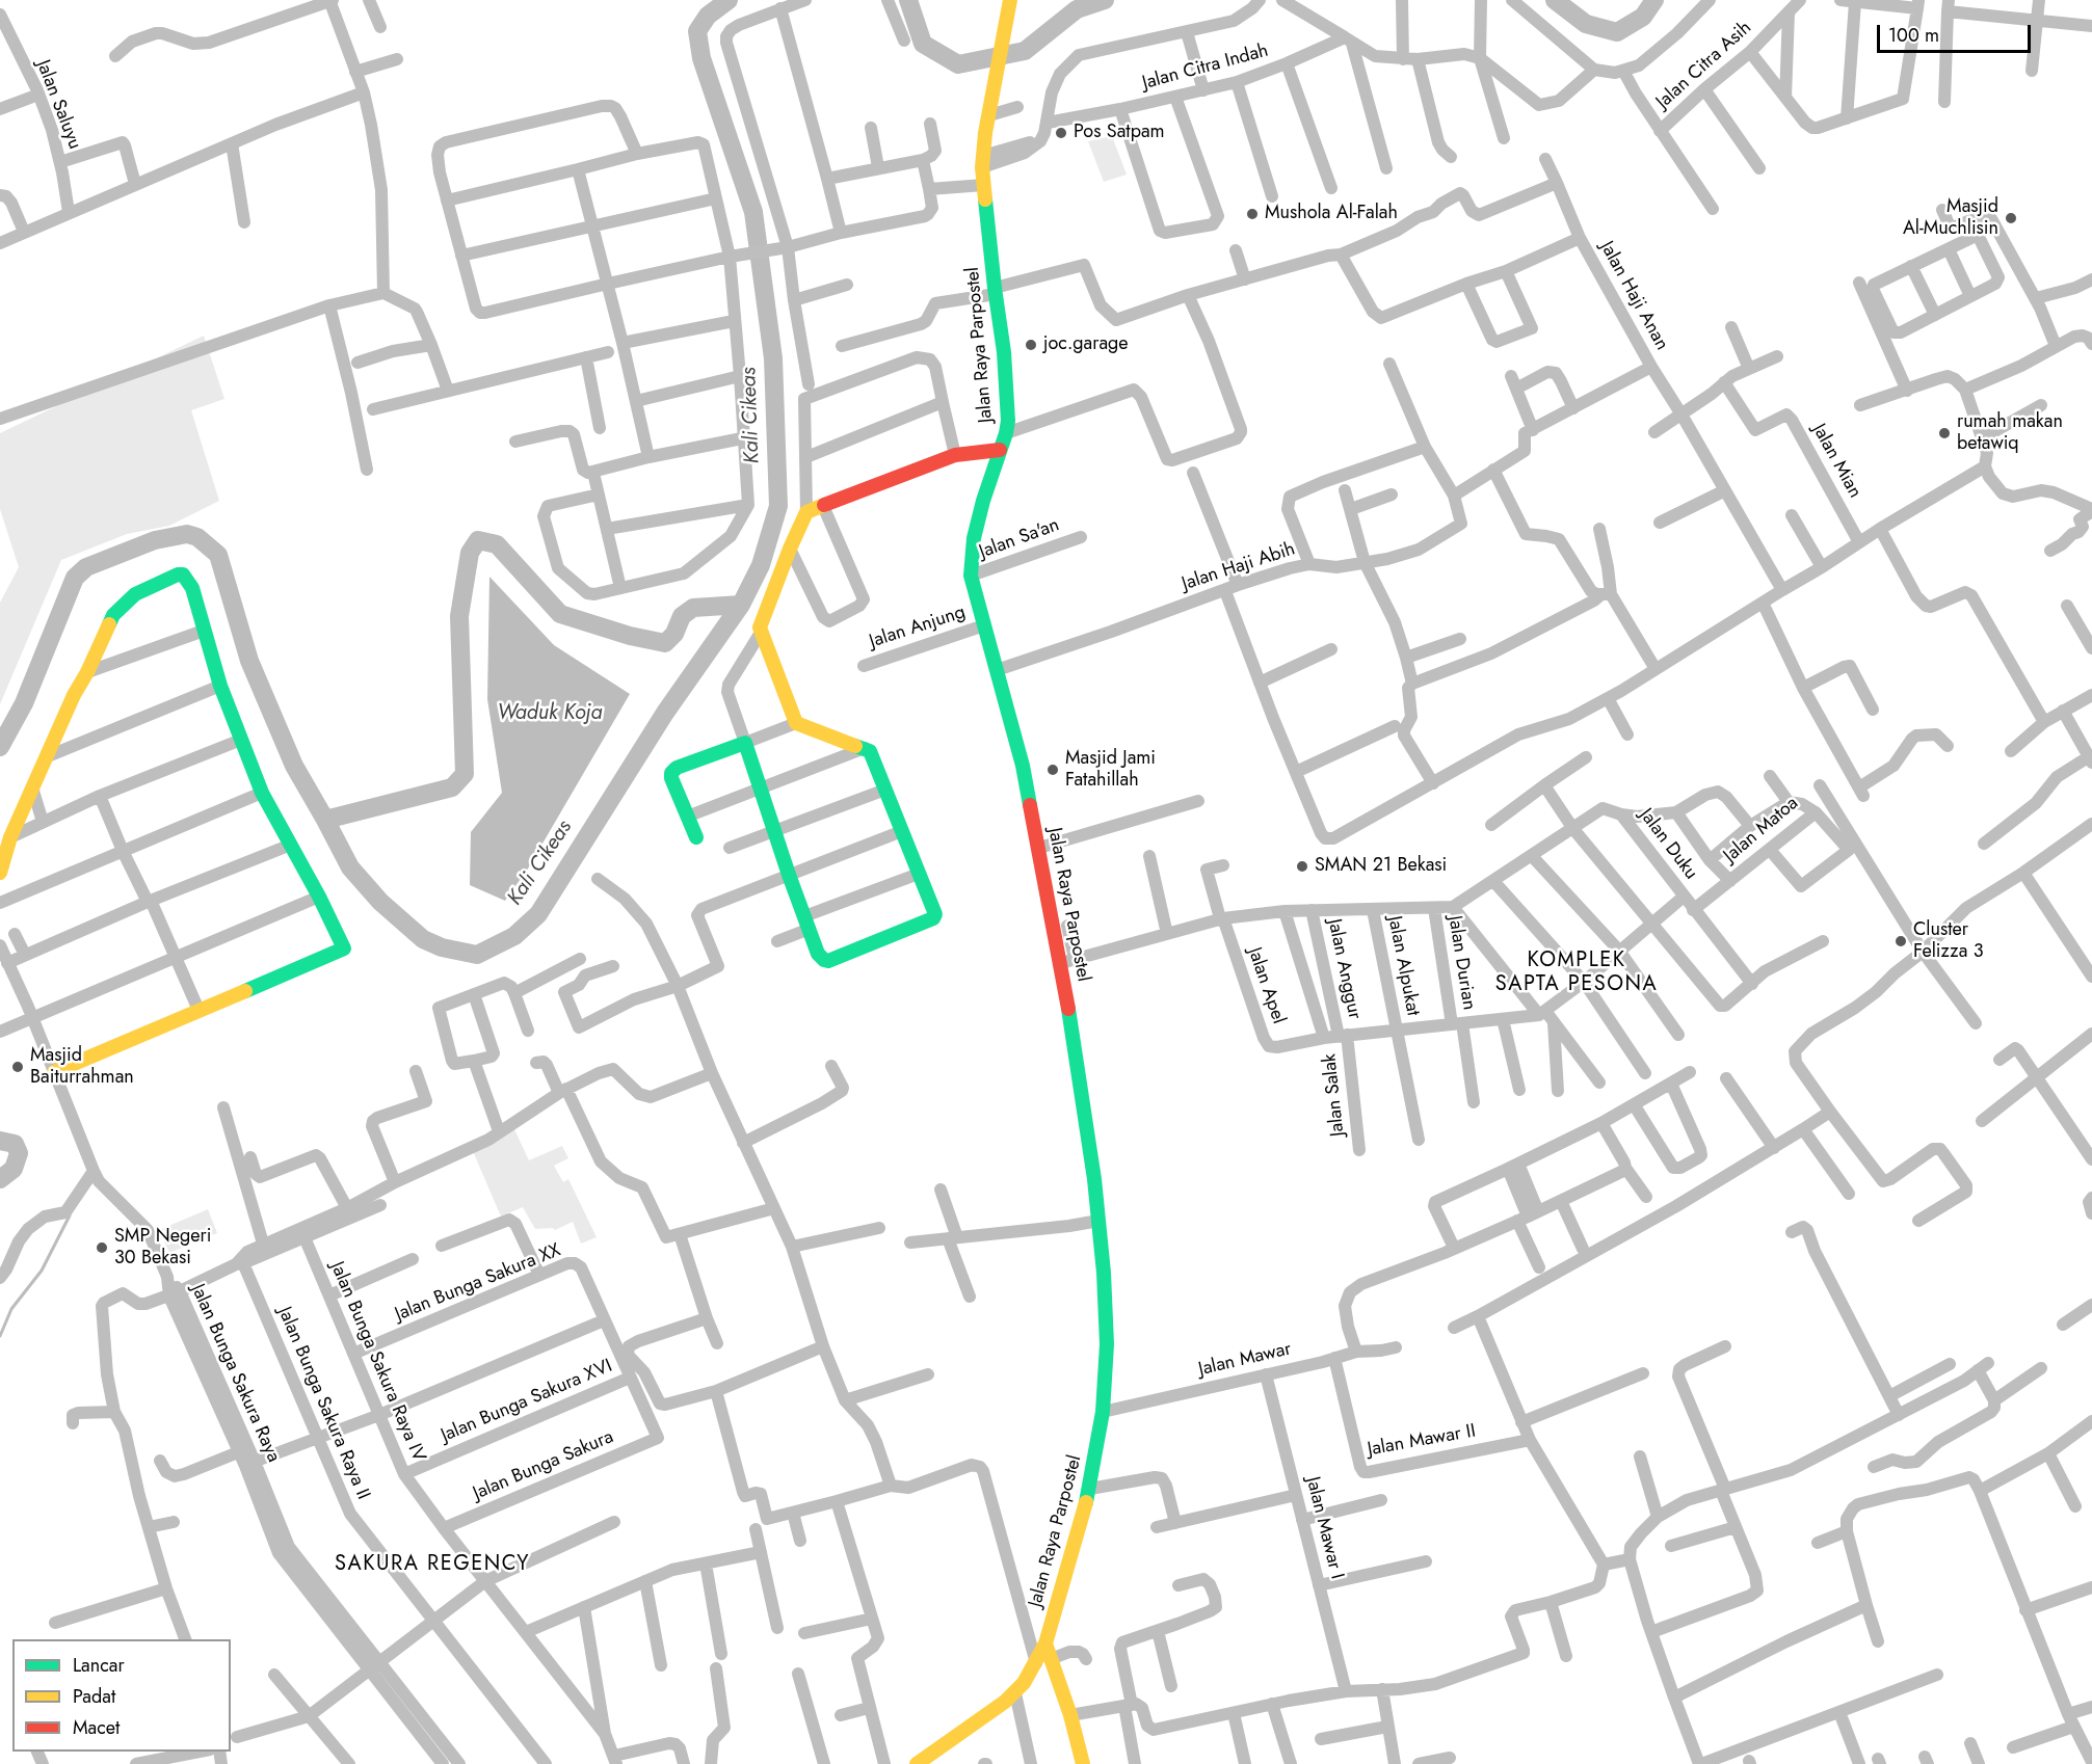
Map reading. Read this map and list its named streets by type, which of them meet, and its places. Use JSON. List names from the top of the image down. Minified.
{"streets":{"street":["Jalan Citra Asih","Jalan Citra Indah","Jalan Saluyu","Jalan Haji Anan","Jalan Raya Parpostel","Jalan Mian","Jalan Sa'an","Jalan Haji Abih","Jalan Anjung","Jalan Matoa","Jalan Duku","Jalan Durian","Jalan Alpukat","Jalan Anggur","Jalan Apel","Jalan Salak","Jalan Bunga Sakura XX","Jalan Mawar","Jalan Bunga Sakura Raya IV","Jalan Bunga Sakura Raya","Jalan Bunga Sakura XVI","Jalan Bunga Sakura Raya II","Jalan Mawar II","Jalan Bunga Sakura","Jalan Mawar I"]},"crossings":[["Jalan Raya Parpostel","Jalan Sa'an"],["Jalan Raya Parpostel","Jalan Haji Abih"],["Jalan Raya Parpostel","Jalan Anjung"],["Jalan Raya Parpostel","Jalan Mawar"],["Jalan Matoa","Jalan Duku"],["Jalan Anggur","Jalan Salak"],["Jalan Bunga Sakura XX","Jalan Bunga Sakura Raya IV"],["Jalan Bunga Sakura XX","Jalan Bunga Sakura XVI"],["Jalan Bunga Sakura XX","Jalan Bunga Sakura"],["Jalan Mawar","Jalan Mawar II"],["Jalan Mawar","Jalan Mawar I"],["Jalan Bunga Sakura Raya IV","Jalan Bunga Sakura XVI"],["Jalan Bunga Sakura Raya IV","Jalan Bunga Sakura"]],"districts":["KOMPLEK SAPTA PESONA","SAKURA REGENCY"],"water":["Kali Cikeas","Waduk Koja"],"places":["Pos Satpam","Mushola Al-Falah","Masjid Al-Muchlisin","joc.garage","rumah makan betawiq","Masjid Jami Fatahillah","SMAN 21 Bekasi","Cluster Felizza 3","Masjid Baiturrahman","SMP Negeri 30 Bekasi"],"legend":["Lancar","Padat","Macet"],"scale_bar":"100 m"}
